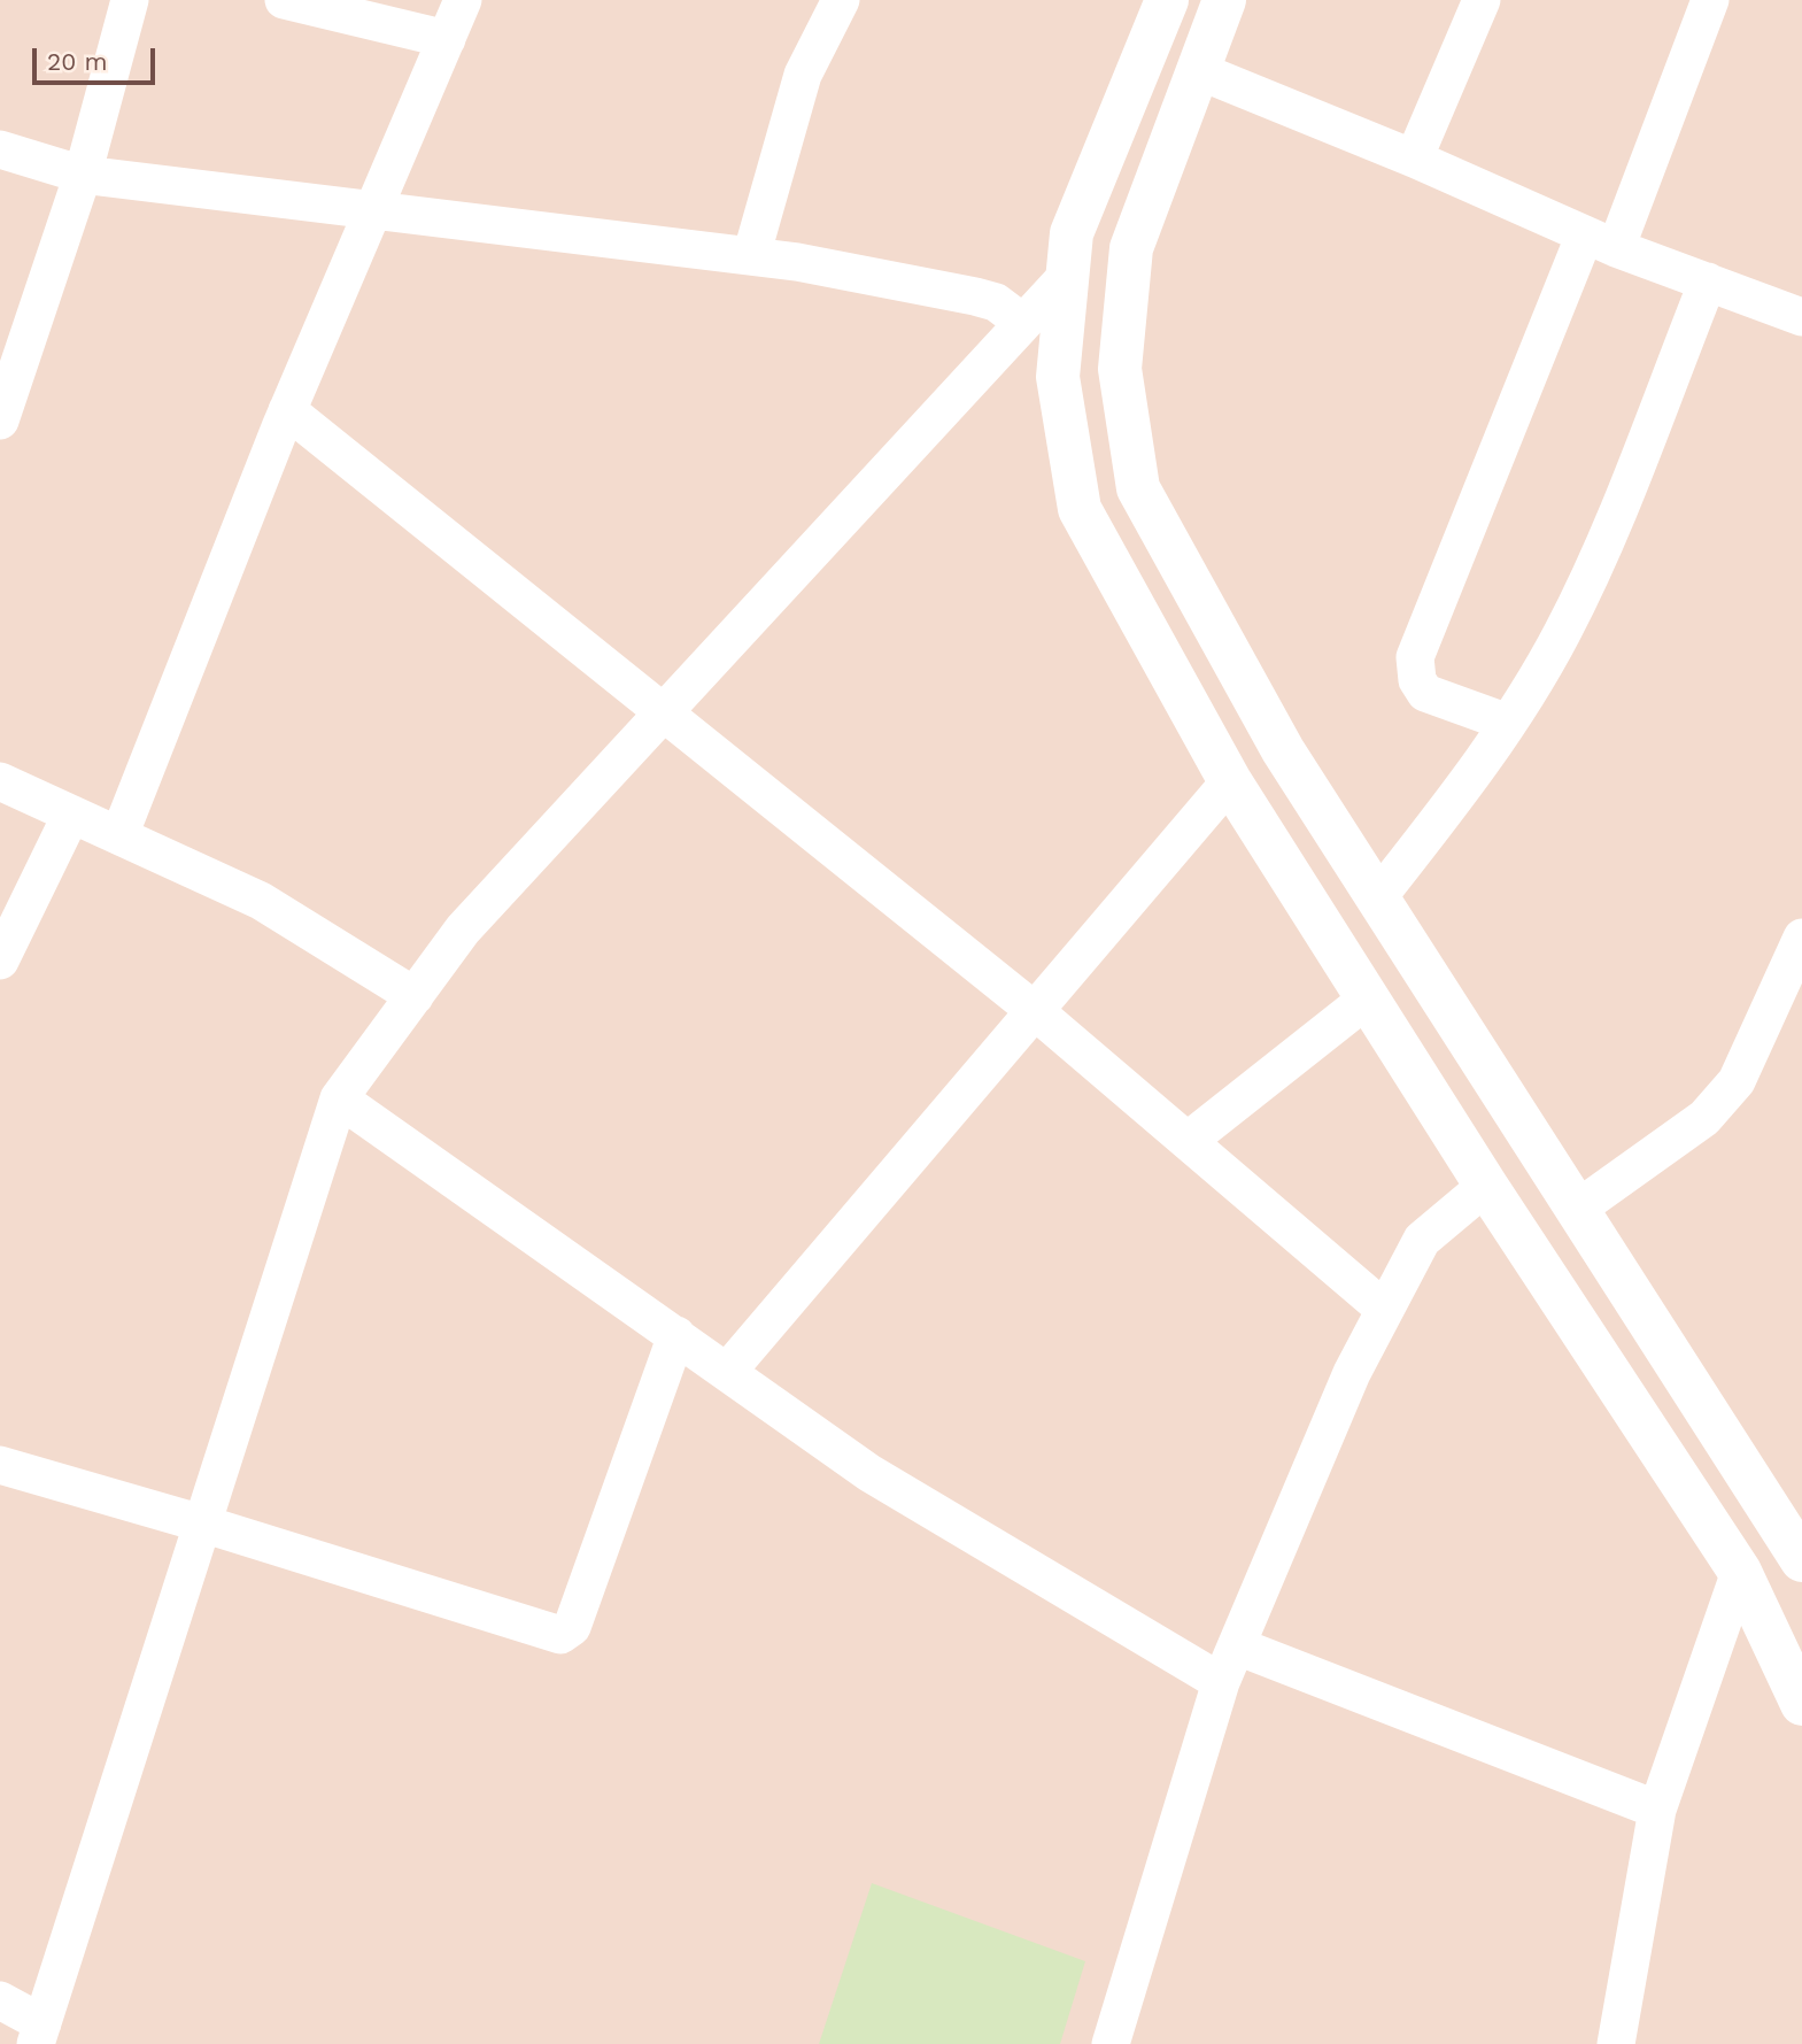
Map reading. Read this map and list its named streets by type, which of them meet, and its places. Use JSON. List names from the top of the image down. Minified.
{"scale_bar":"20 m"}
